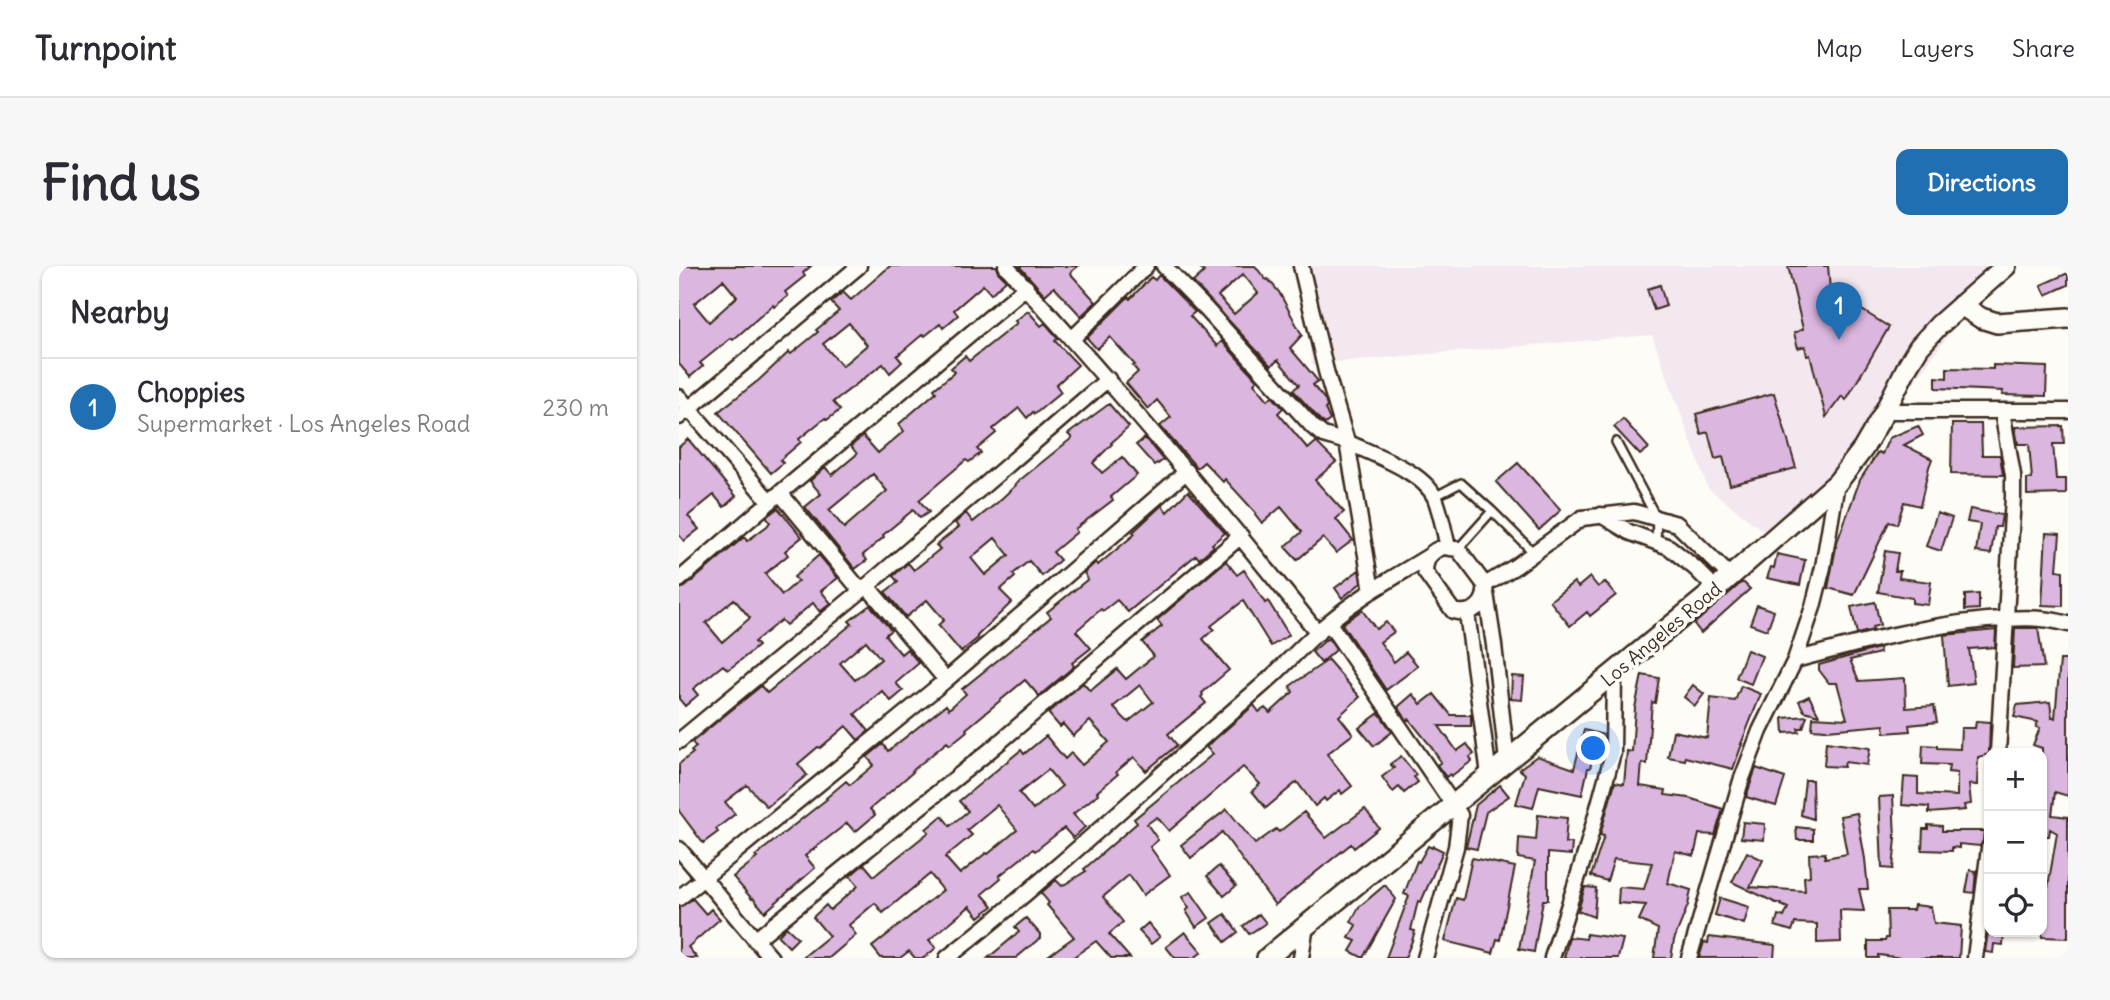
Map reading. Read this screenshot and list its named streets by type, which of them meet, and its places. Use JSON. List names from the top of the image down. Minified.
{"streets":{"main road":["Los Angeles Road"]},"page":{"header":"Turnpoint","nav":["Map","Layers","Share"],"buttons":"Directions","title":"Find us","heading":"Nearby","pins":"1","list":[{"mark":"1","name":"Choppies","note":"Supermarket · Los Angeles Road","value":"230 m"}],"map_buttons":["+","−"]}}
